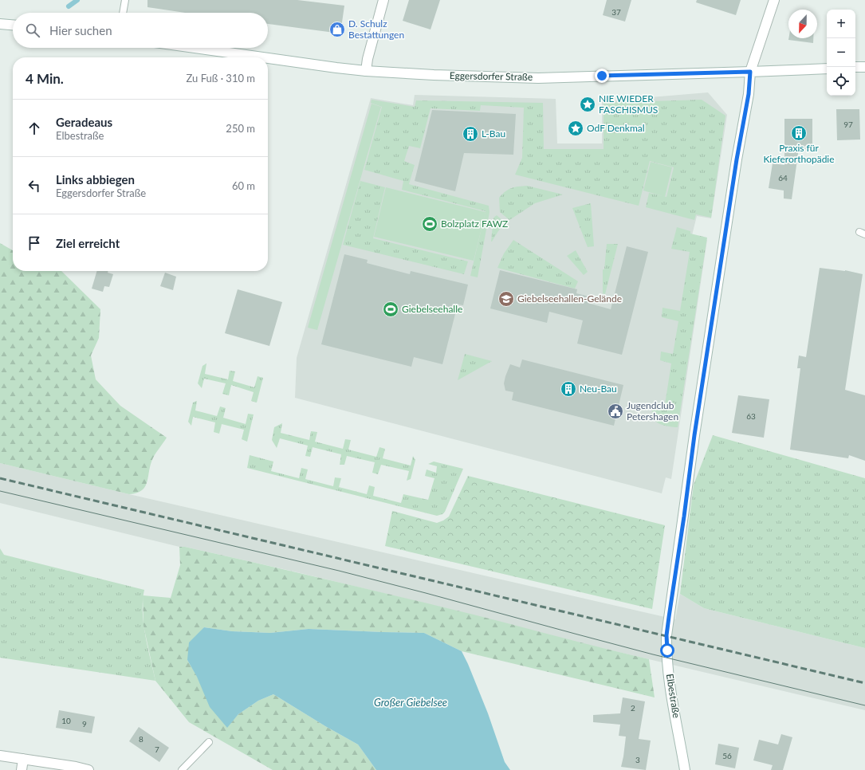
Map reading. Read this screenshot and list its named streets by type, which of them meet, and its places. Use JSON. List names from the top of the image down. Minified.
{"streets":{"street":["Eggersdorfer Straße","Elbestraße"]},"crossings":[["Eggersdorfer Straße","Elbestraße"]],"water":["Großer Giebelsee"],"places":{"shop":["D. Schulz Bestattungen"],"place":["NIE WIEDER FASCHISMUS","OdF Denkmal"],"building":["Praxis für Kieferorthopädie","L-Bau","Neu-Bau"],"sports":["Bolzplatz FAWZ","Giebelseehalle"],"school or university":["Giebelseehallen-Gelände"],"public building":["Jugendclub Petershagen"]},"house_numbers":["37","97","64","63","2","10","9","8","7","56","3"],"north":"bottom","page":{"map_buttons":["+","−"],"search":"Hier suchen","heading":["4 Min.","Zu Fuß · 310 m"],"list":[["Geradeaus","Elbestraße","250 m"],["Links abbiegen","Eggersdorfer Straße","60 m"],"Ziel erreicht"]}}
